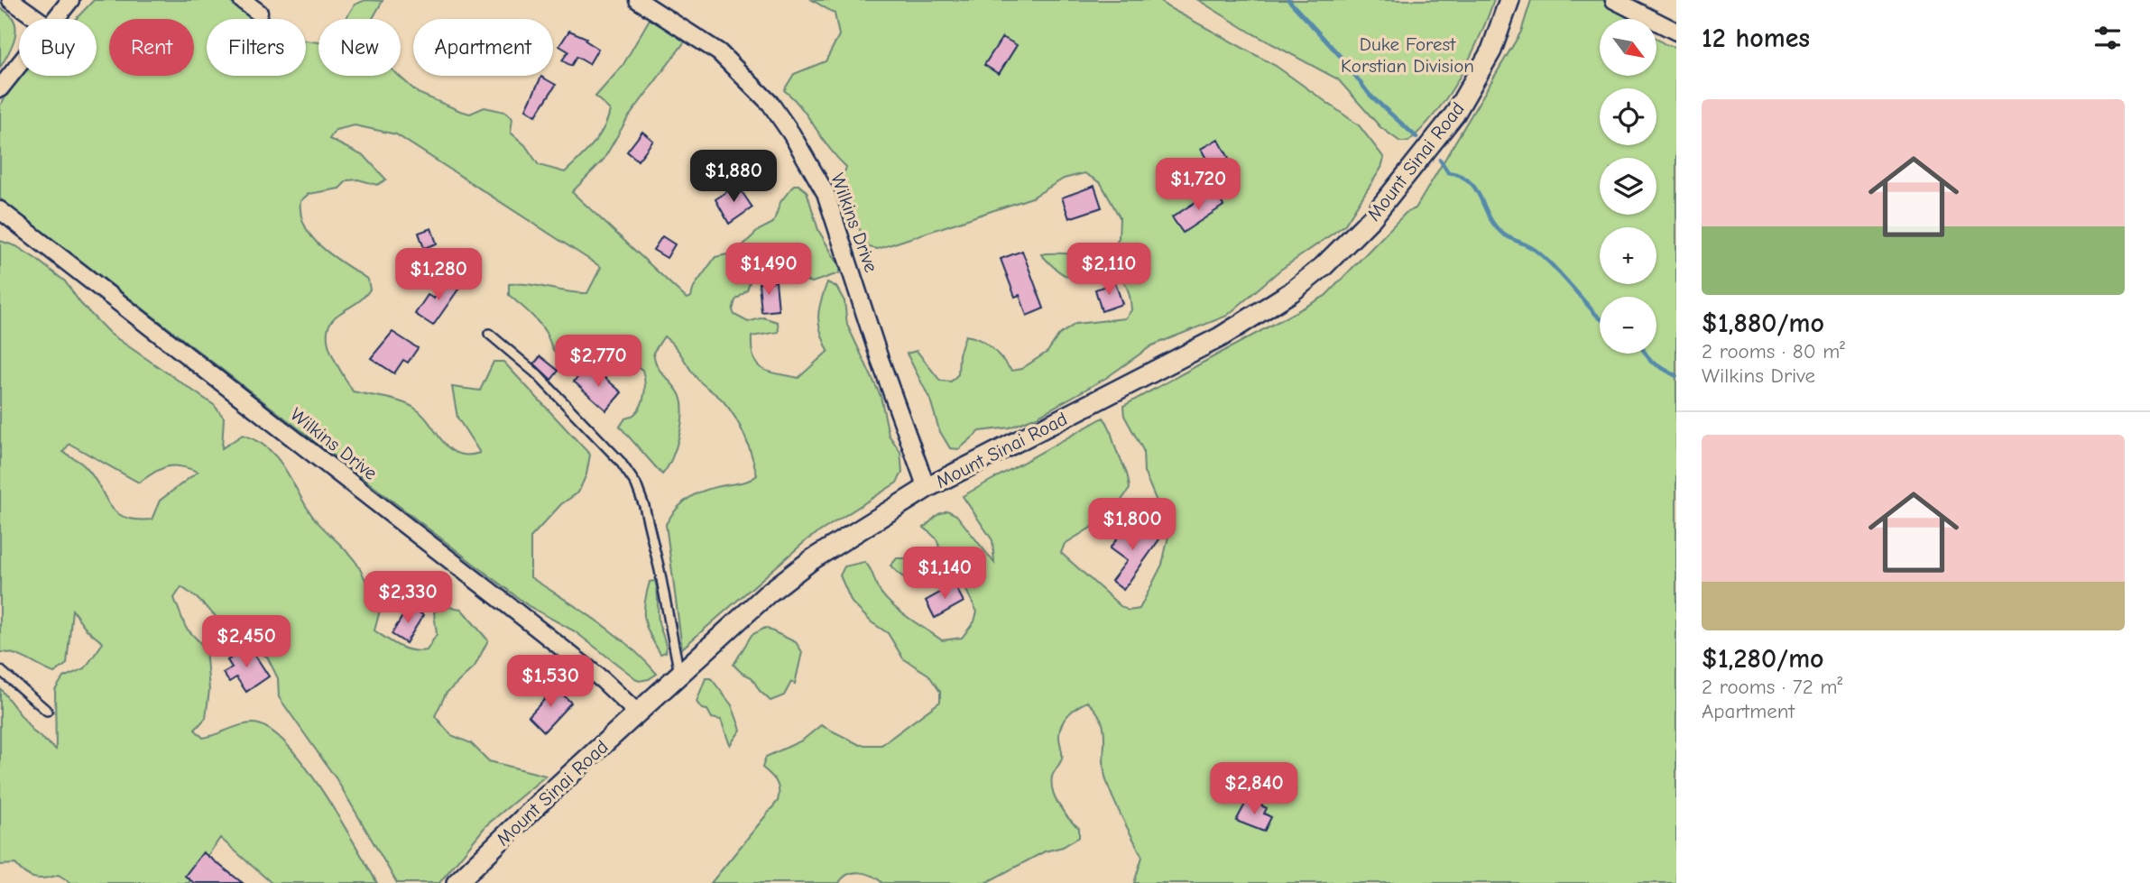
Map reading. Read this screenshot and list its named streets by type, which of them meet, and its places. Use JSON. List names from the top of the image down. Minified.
{"streets":{"street":["Mount Sinai Road","Wilkins Drive"]},"crossings":[["Mount Sinai Road","Wilkins Drive"]],"parks":["Duke Forest Korstian Division"],"north":"bottom right","page":{"heading":"12 homes","map_buttons":["+","−"],"chip":["Buy","Rent","Filters","New","Apartment"],"list":[{"name":"$1,880/mo","note":"2 rooms · 80 m² · Wilkins Drive"},{"name":"$1,280/mo","note":"2 rooms · 72 m² · Apartment"}],"price":["$1,880","$1,720","$1,490","$2,110","$1,280","$2,770","$1,800","$1,140","$2,330","$2,450","$1,530","$2,840"]}}
